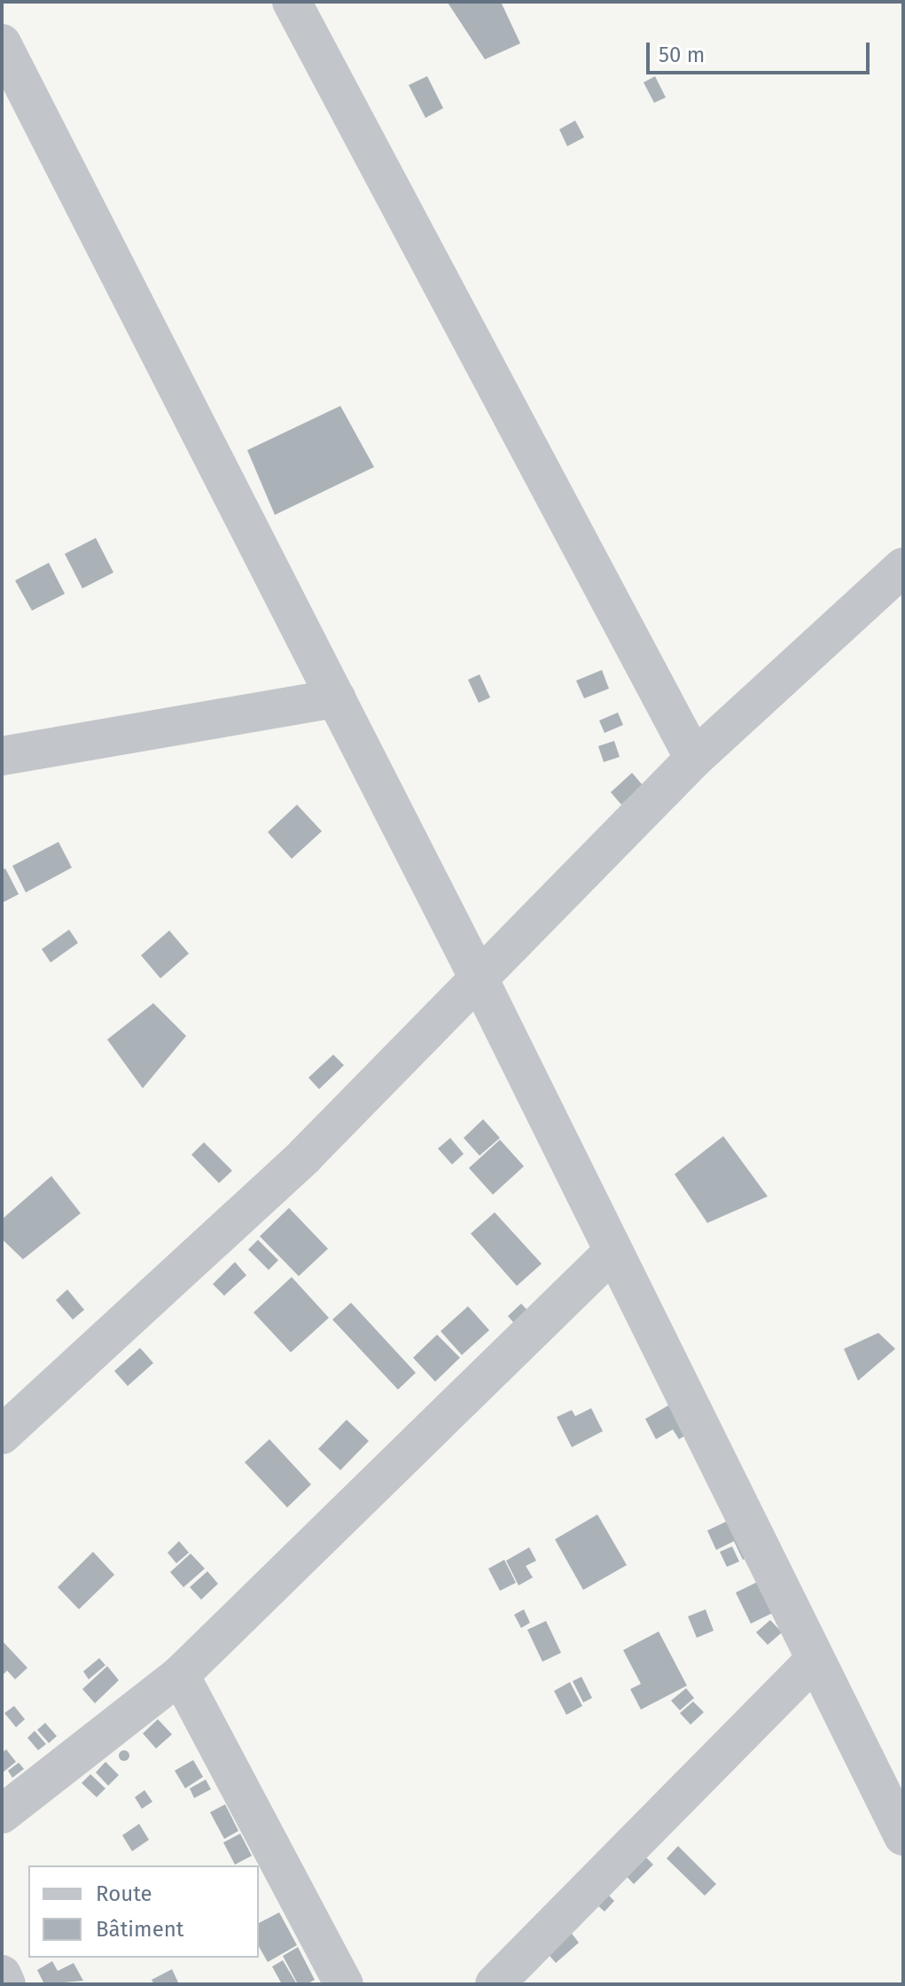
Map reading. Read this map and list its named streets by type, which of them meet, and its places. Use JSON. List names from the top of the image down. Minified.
{"legend":["Route","Bâtiment"],"scale_bar":"50 m"}
